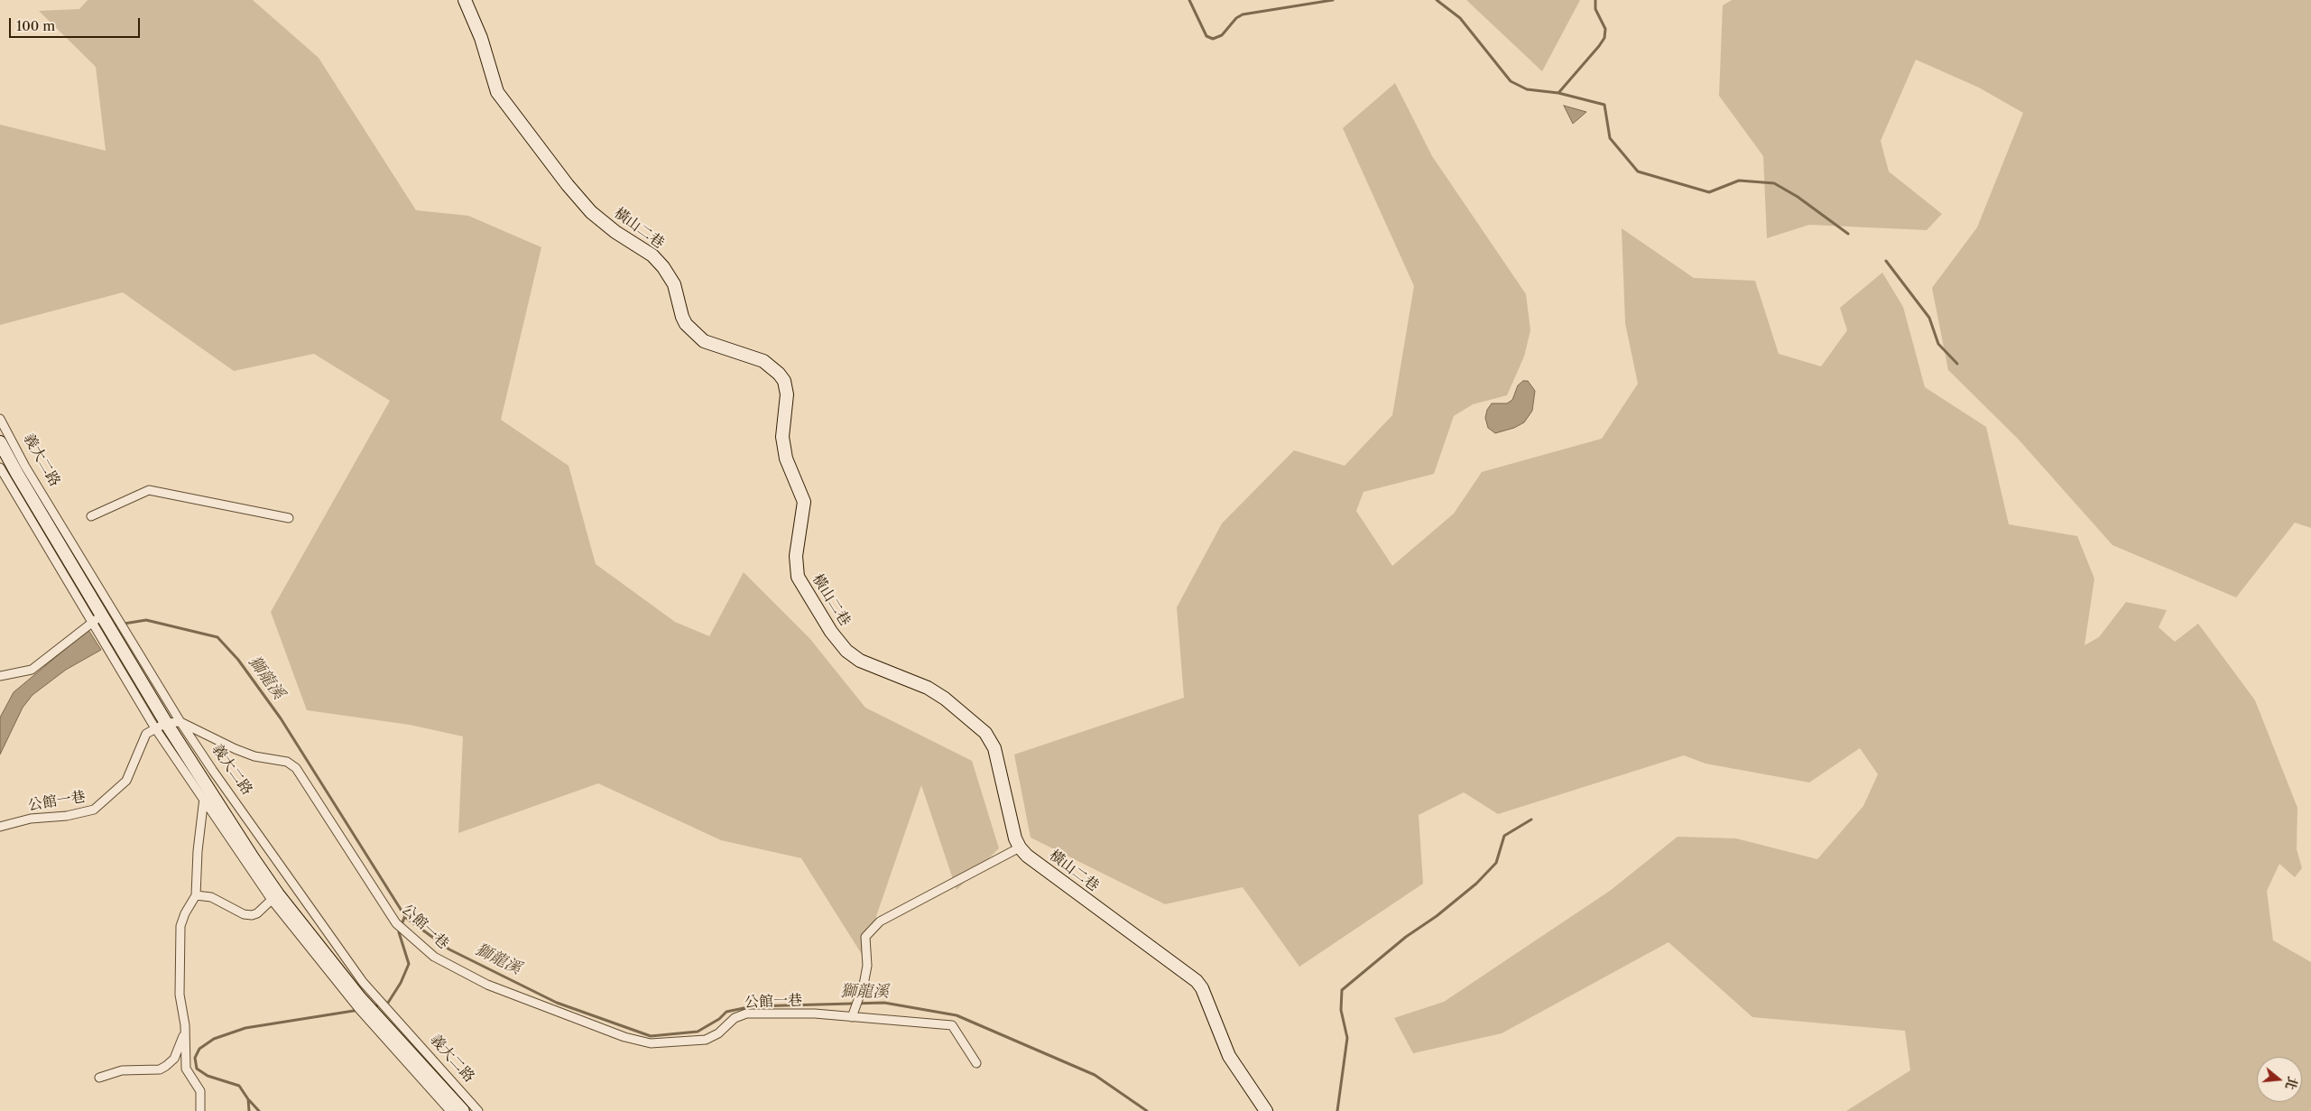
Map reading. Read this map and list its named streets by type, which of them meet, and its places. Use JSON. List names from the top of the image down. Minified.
{"streets":{"street":["橫山二巷","義大二路","公館一巷"]},"crossings":[["義大二路","公館一巷"]],"water":["獅龍溪"],"scale_bar":"100 m","north":"right"}
